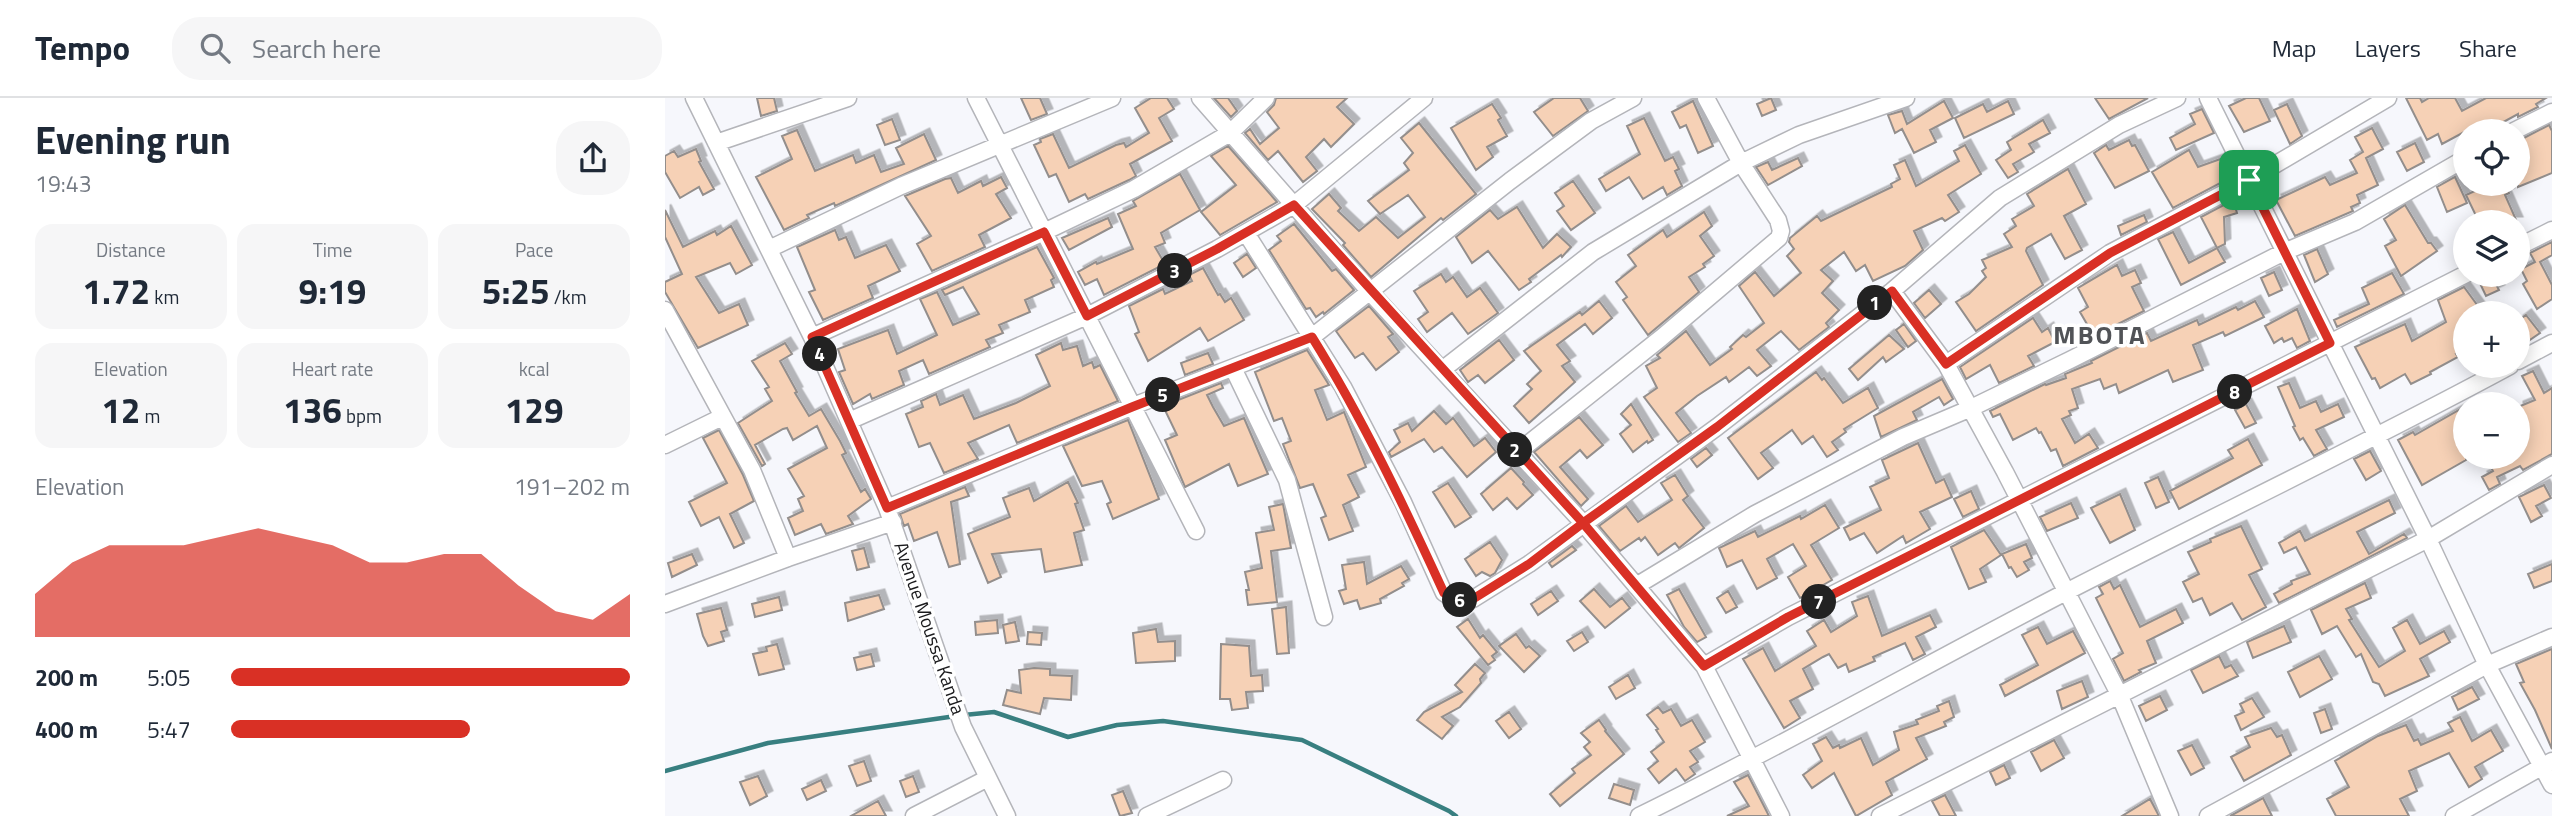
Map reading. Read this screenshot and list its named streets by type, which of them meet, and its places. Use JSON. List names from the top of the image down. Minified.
{"streets":{"street":["Avenue Moussa Kanda"]},"districts":["MBOTA"],"page":{"header":"Tempo","search":"Search here","nav":["Map","Layers","Share"],"heading":["Evening run","19:43"],"map_buttons":["+","−"],"stats":[["Distance","1.72 km"],["Time","9:19"],["Pace","5:25 /km"],["Elevation","12 m"],["Heart rate","136 bpm"],["kcal","129"]],"pins":["3","1","4","8","5","2","6","7"],"chart":["Elevation","191–202 m"],"list":[{"name":"200 m","note":"5:05"},{"name":"400 m","note":"5:47"}]}}
